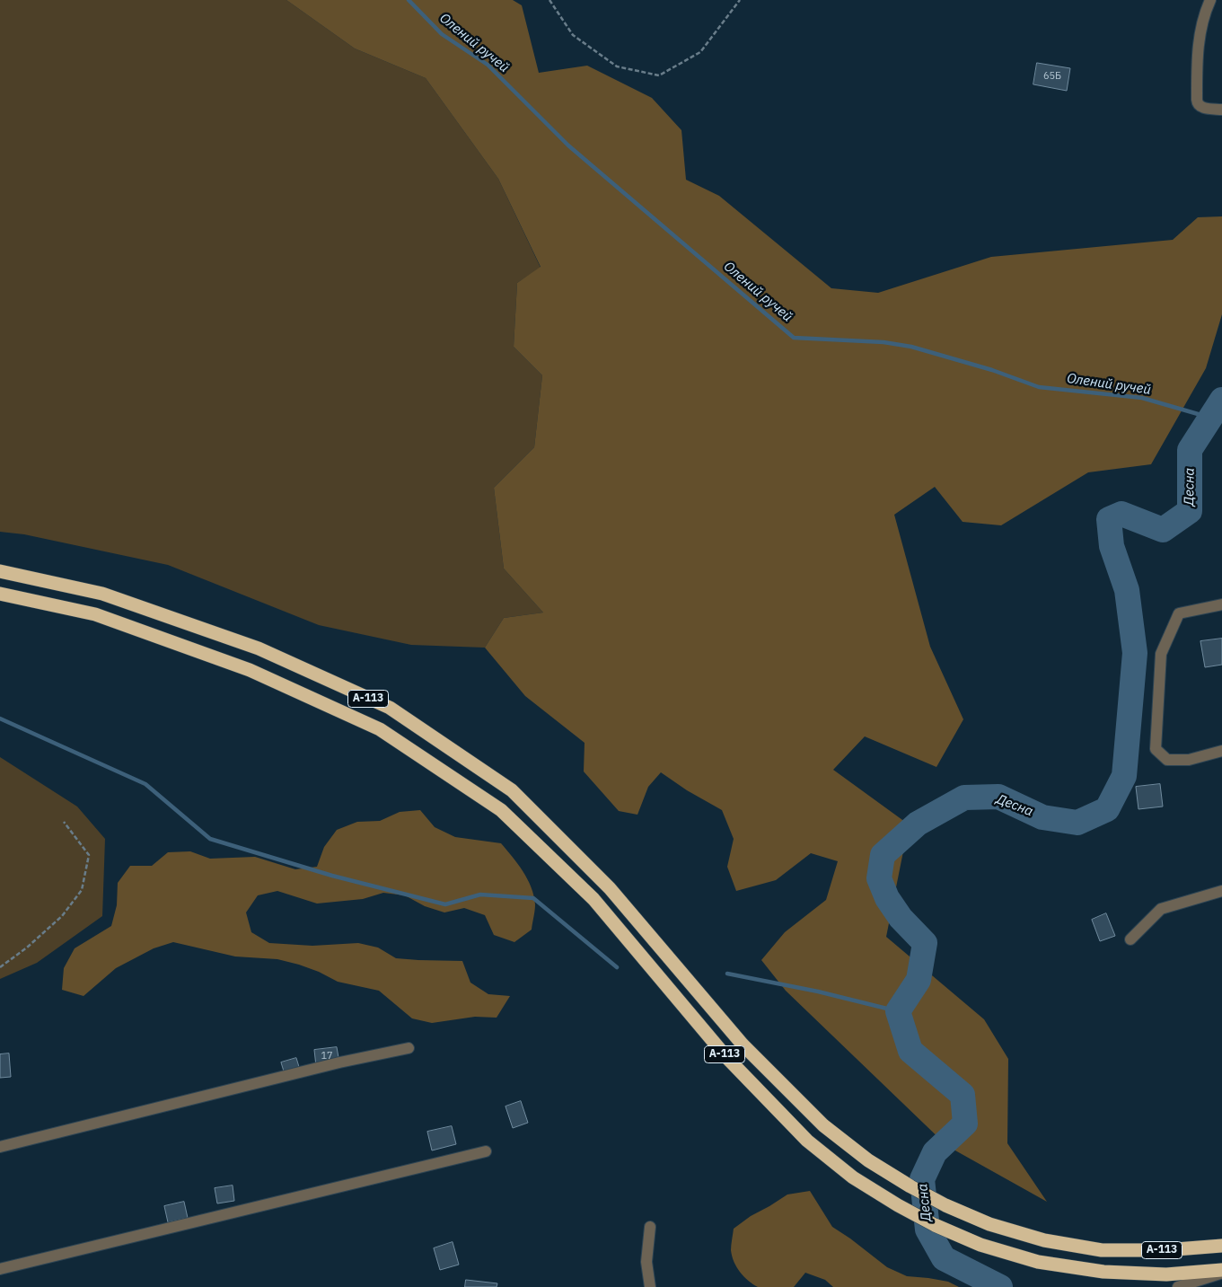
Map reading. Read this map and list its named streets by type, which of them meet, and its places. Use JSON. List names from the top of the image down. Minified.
{"streets":{"highway":["А-113"]},"water":["Олений ручей","Десна"],"house_numbers":["65Б","17"]}
